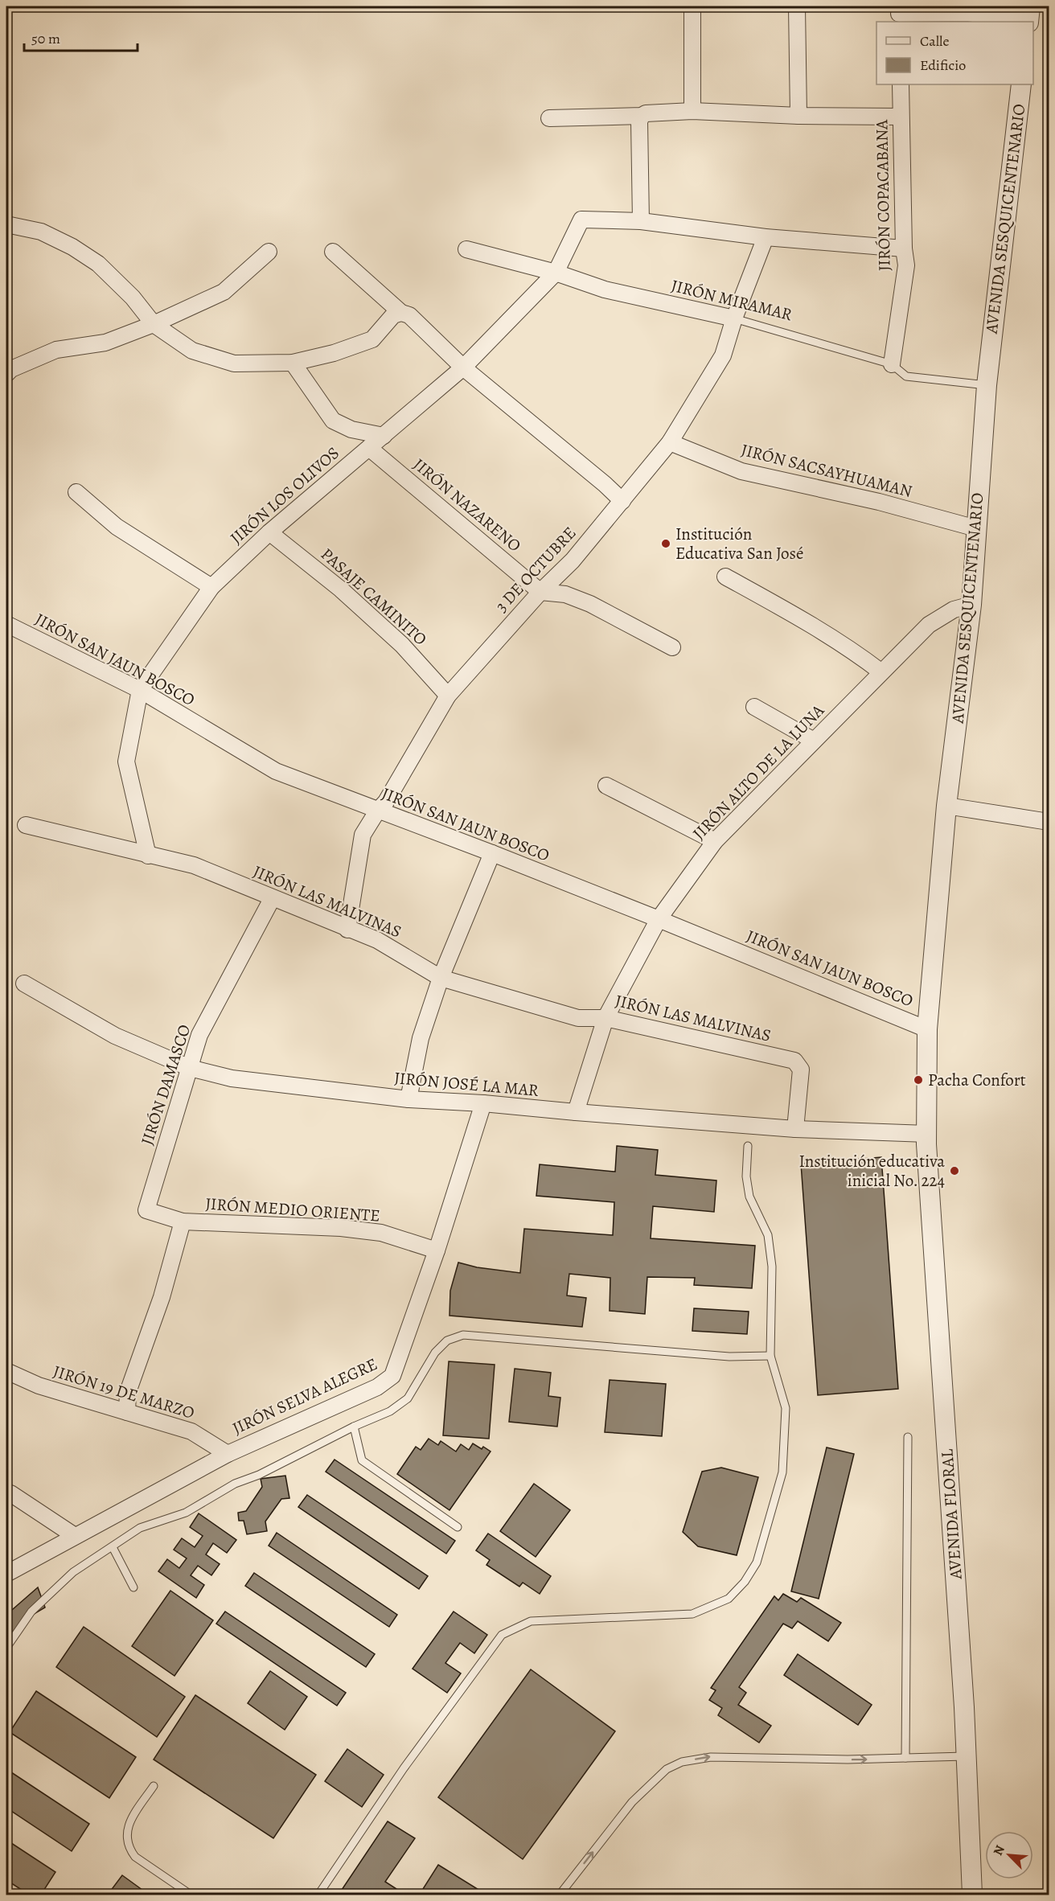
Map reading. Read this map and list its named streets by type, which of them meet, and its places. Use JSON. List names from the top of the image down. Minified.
{"streets":{"street":["JIRÓN COPACABANA","AVENIDA SESQUICENTENARIO","JIRÓN MIRAMAR","JIRÓN SACSAYHUAMAN","JIRÓN LOS OLIVOS","JIRÓN NAZARENO","3 DE OCTUBRE","PASAJE CAMINITO","JIRÓN SAN JAUN BOSCO","JIRÓN ALTO DE LA LUNA","JIRÓN LAS MALVINAS","JIRÓN JOSÉ LA MAR","JIRÓN DAMASCO","JIRÓN MEDIO ORIENTE","JIRÓN 19 DE MARZO","JIRÓN SELVA ALEGRE","AVENIDA FLORAL"]},"crossings":[["JIRÓN COPACABANA","JIRÓN MIRAMAR"],["AVENIDA SESQUICENTENARIO","JIRÓN MIRAMAR"],["AVENIDA SESQUICENTENARIO","JIRÓN SACSAYHUAMAN"],["AVENIDA SESQUICENTENARIO","JIRÓN SAN JAUN BOSCO"],["AVENIDA SESQUICENTENARIO","JIRÓN ALTO DE LA LUNA"],["AVENIDA SESQUICENTENARIO","JIRÓN JOSÉ LA MAR"],["AVENIDA SESQUICENTENARIO","AVENIDA FLORAL"],["JIRÓN MIRAMAR","JIRÓN LOS OLIVOS"],["JIRÓN MIRAMAR","3 DE OCTUBRE"],["JIRÓN SACSAYHUAMAN","3 DE OCTUBRE"],["JIRÓN LOS OLIVOS","JIRÓN NAZARENO"],["JIRÓN LOS OLIVOS","PASAJE CAMINITO"],["JIRÓN LOS OLIVOS","JIRÓN SAN JAUN BOSCO"],["JIRÓN LOS OLIVOS","JIRÓN LAS MALVINAS"],["JIRÓN NAZARENO","3 DE OCTUBRE"],["3 DE OCTUBRE","PASAJE CAMINITO"],["3 DE OCTUBRE","JIRÓN SAN JAUN BOSCO"],["3 DE OCTUBRE","JIRÓN LAS MALVINAS"],["JIRÓN SAN JAUN BOSCO","JIRÓN ALTO DE LA LUNA"],["JIRÓN ALTO DE LA LUNA","JIRÓN LAS MALVINAS"],["JIRÓN ALTO DE LA LUNA","JIRÓN JOSÉ LA MAR"],["JIRÓN LAS MALVINAS","JIRÓN JOSÉ LA MAR"],["JIRÓN LAS MALVINAS","JIRÓN DAMASCO"],["JIRÓN JOSÉ LA MAR","JIRÓN DAMASCO"],["JIRÓN JOSÉ LA MAR","JIRÓN SELVA ALEGRE"],["JIRÓN JOSÉ LA MAR","AVENIDA FLORAL"],["JIRÓN DAMASCO","JIRÓN MEDIO ORIENTE"],["JIRÓN MEDIO ORIENTE","JIRÓN SELVA ALEGRE"],["JIRÓN 19 DE MARZO","JIRÓN SELVA ALEGRE"]],"places":["Institución Educativa San José","Pacha Confort","Institución educativa inicial No. 224"],"legend":["Calle","Edificio"],"scale_bar":"50 m","north":"top left"}
